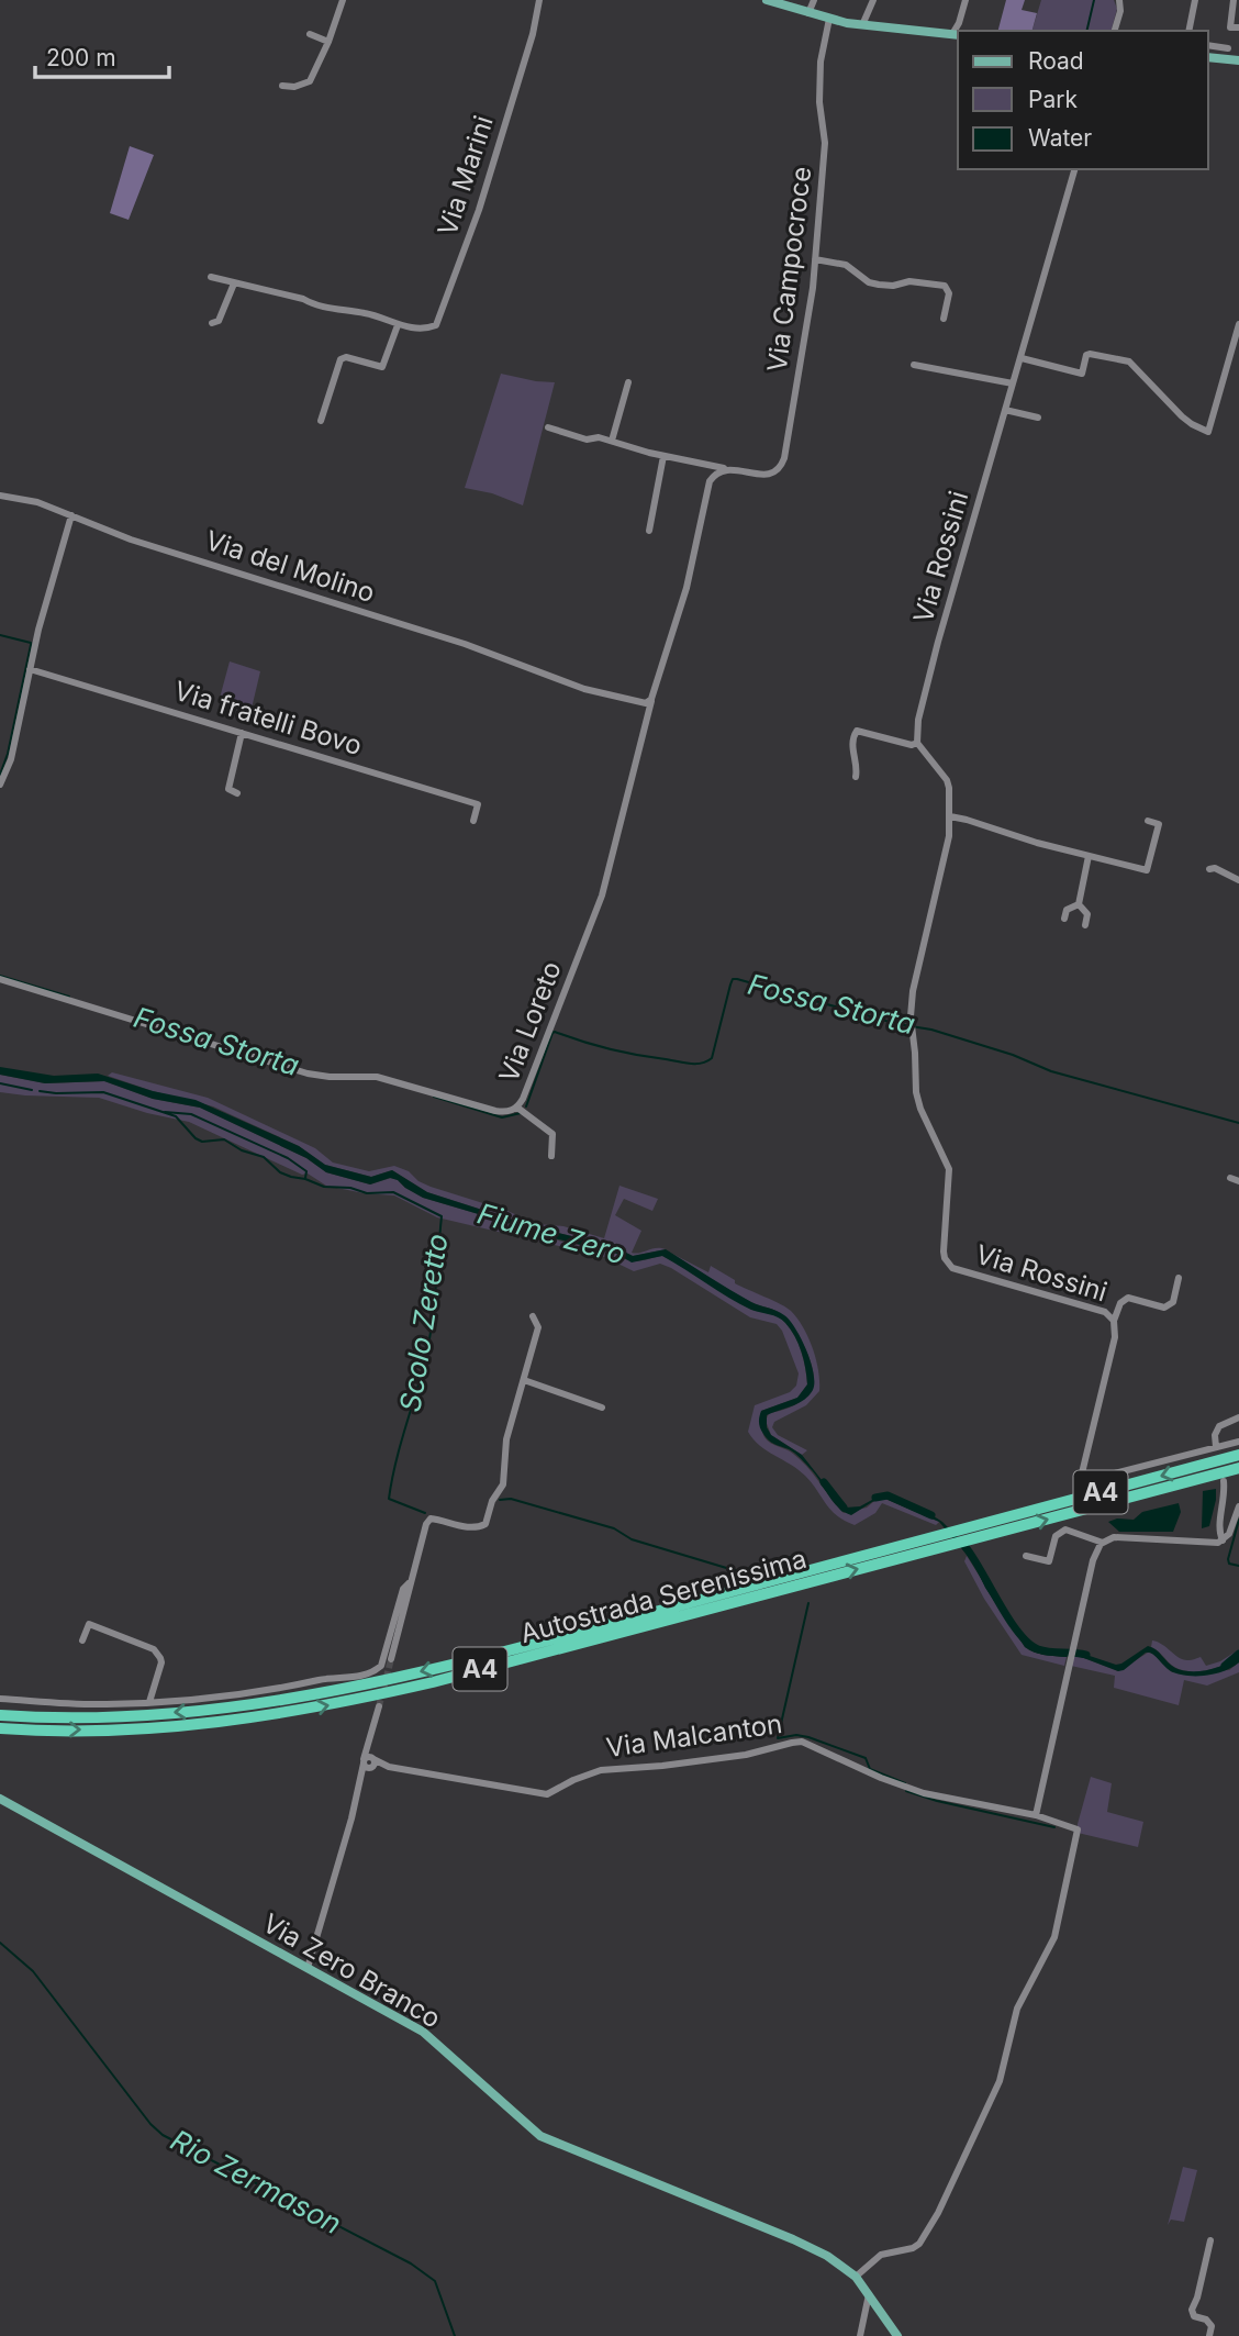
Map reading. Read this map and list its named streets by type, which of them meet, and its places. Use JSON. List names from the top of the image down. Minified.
{"streets":{"highway":["A4","Autostrada Serenissima"],"main road":["Via Zero Branco"],"street":["Via Marini","Via Campocroce","Via Rossini","Via del Molino","Via fratelli Bovo","Via Loreto","Via Malcanton"]},"crossings":[["Via del Molino","Via Loreto"],["Via Malcanton","Via Zero Branco"]],"water":["Fossa Storta","Fiume Zero","Scolo Zeretto","Rio Zermason"],"legend":["Road","Park","Water"],"scale_bar":"200 m"}
